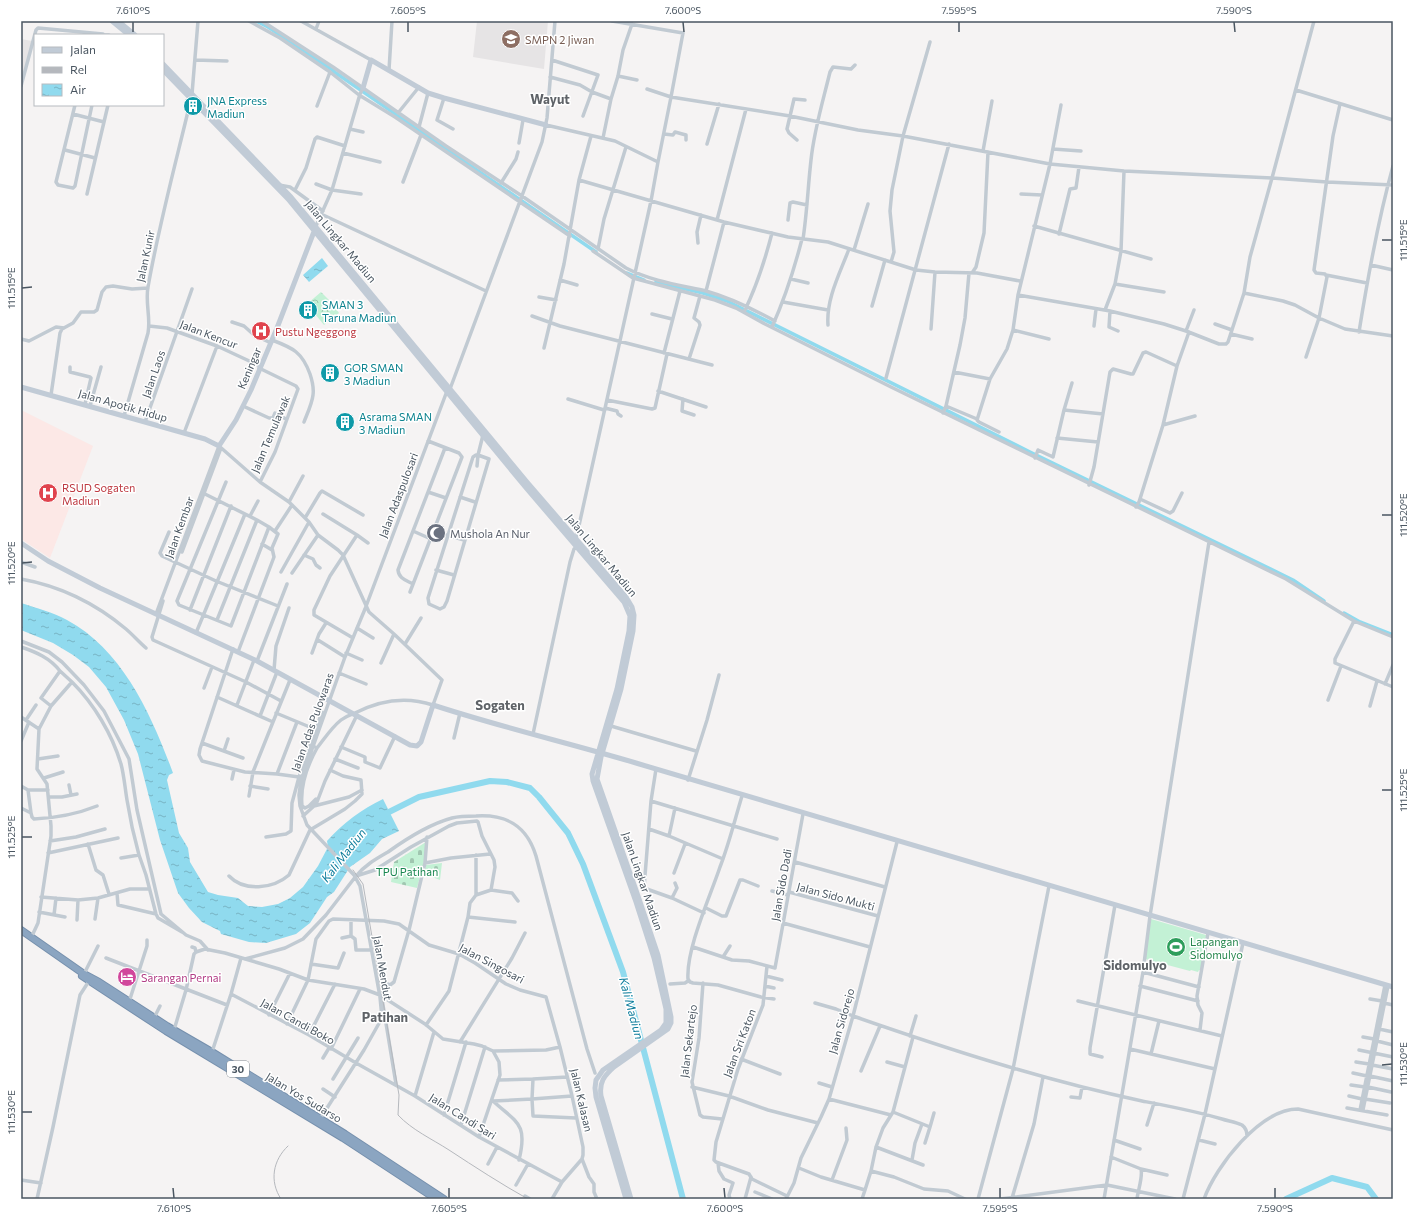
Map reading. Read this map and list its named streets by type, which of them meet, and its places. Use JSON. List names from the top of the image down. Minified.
{"streets":{"highway":["30","Jalan Yos Sudarso"],"main road":["Jalan Lingkar Madiun","Keningar","Jalan Apotik Hidup"],"street":["Jalan Kunir","Jalan Kencur","Jalan Laos","Jalan Temulawak","Jalan Adaspulosari","Jalan Kembar","Jalan Adas Pulowaras","Jalan Sido Dadi","Jalan Sido Mukti","Jalan Singosari","Jalan Mendut","Jalan Candi Boko","Jalan Sidorejo","Jalan Sekartejo","Jalan Sri Katon","Jalan Kalasan","Jalan Candi Sari"]},"crossings":[["Jalan Lingkar Madiun","Jalan Kunir"],["Jalan Lingkar Madiun","Keningar"],["Jalan Lingkar Madiun","Jalan Adaspulosari"],["Jalan Kunir","Jalan Kencur"],["Jalan Kunir","Jalan Apotik Hidup"],["Jalan Kencur","Keningar"],["Jalan Kencur","Jalan Laos"],["Jalan Kencur","Jalan Temulawak"],["Keningar","Jalan Apotik Hidup"],["Keningar","Jalan Temulawak"],["Keningar","Jalan Kembar"],["Jalan Laos","Jalan Apotik Hidup"],["Jalan Apotik Hidup","Jalan Kembar"],["Jalan Adaspulosari","Jalan Adas Pulowaras"],["Jalan Adas Pulowaras","Jalan Mendut"],["Jalan Sido Dadi","Jalan Sido Mukti"],["Jalan Sido Dadi","Jalan Sri Katon"],["Jalan Sido Mukti","Jalan Sidorejo"],["Jalan Singosari","Jalan Mendut"],["Jalan Singosari","Jalan Kalasan"],["Jalan Mendut","Jalan Candi Sari"],["Jalan Candi Boko","Jalan Candi Sari"],["Jalan Sidorejo","Jalan Sekartejo"],["Jalan Sekartejo","Jalan Sri Katon"]],"districts":["Wayut","Sogaten","Sidomulyo","Patihan"],"water":["Kali Madiun"],"parks":["TPU Patihan"],"places":{"school or university":["SMPN 2 Jiwan"],"building":["JNA Express Madiun","SMAN 3 Taruna Madiun","GOR SMAN 3 Madiun","Asrama SMAN 3 Madiun"],"hospital":["Pustu Ngeggong","RSUD Sogaten Madiun"],"mosque":["Mushola An Nur"],"sports":["Lapangan Sidomulyo"],"hotel":["Sarangan Pernai"]},"legend":["Jalan","Rel","Air"],"coordinates":["7.610°S","7.605°S","7.600°S","7.595°S","7.590°S","111.515°E","111.520°E","111.525°E","111.530°E"]}
